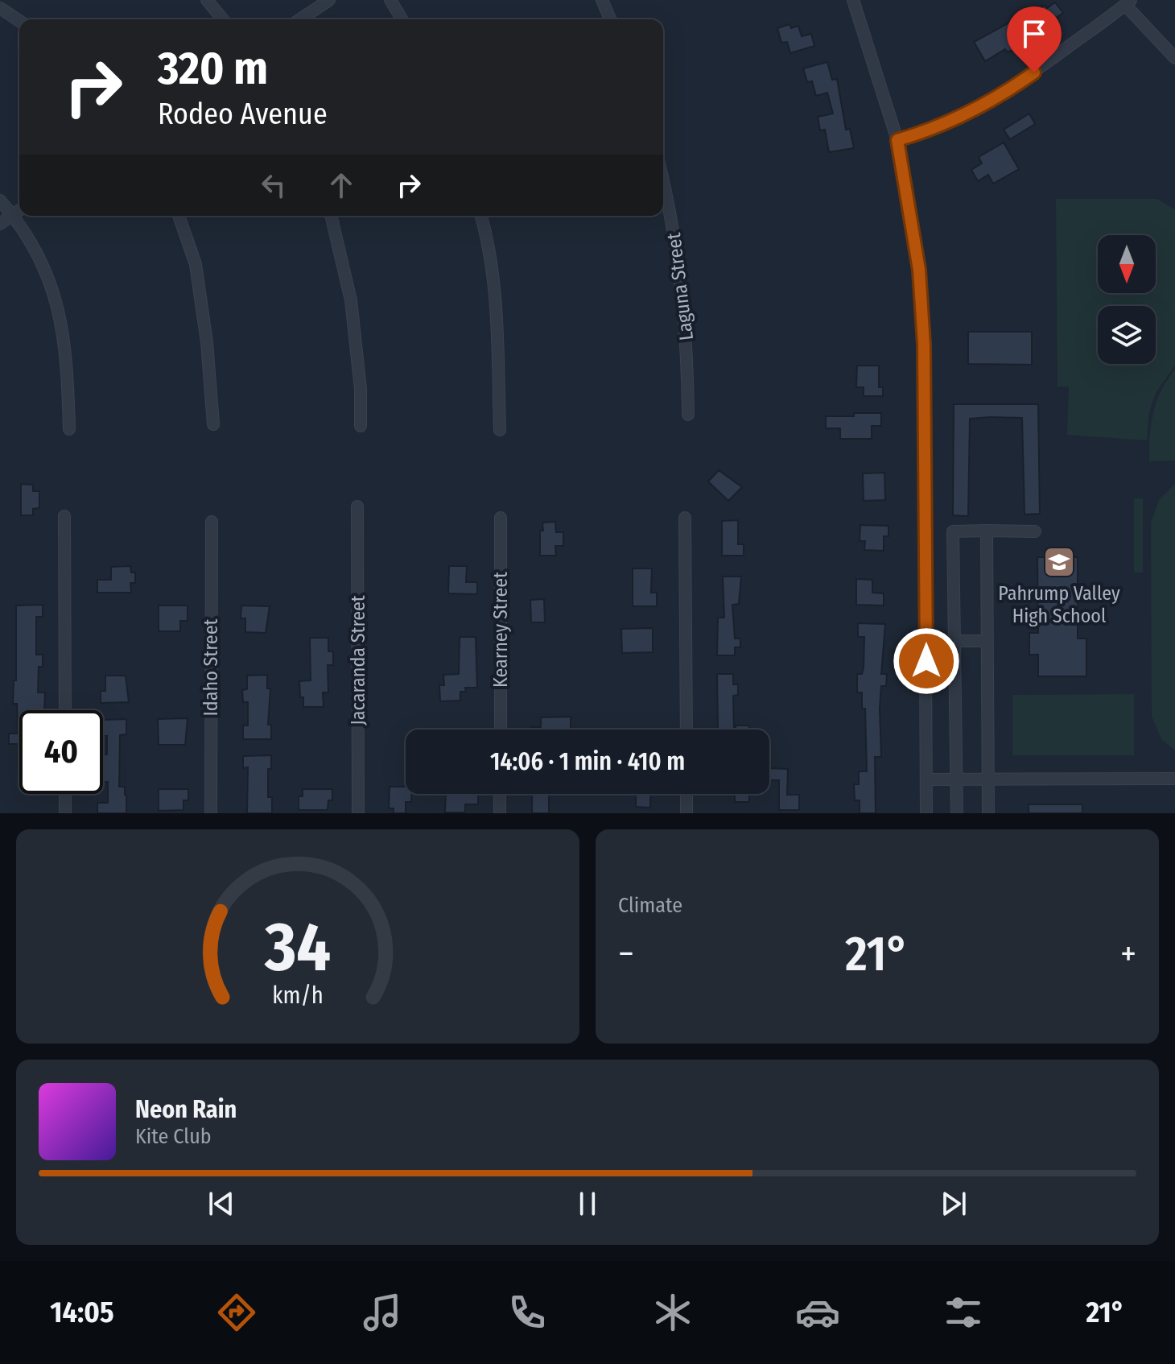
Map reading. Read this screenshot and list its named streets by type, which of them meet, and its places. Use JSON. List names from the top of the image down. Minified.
{"streets":{"street":["Laguna Street","Kearney Street","Jacaranda Street","Idaho Street"]},"places":{"school or university":["Pahrump Valley High School"]},"north":"bottom","page":{"turn":["320 m","Rodeo Avenue"],"limit":"40","trip":"14:06 · 1 min · 410 m","tile":"Climate","heat":["−","21°","+"],"song":["Neon Rain","Kite Club"],"tabs":["14:05","21°"],"gauge":["34","km/h"]}}
